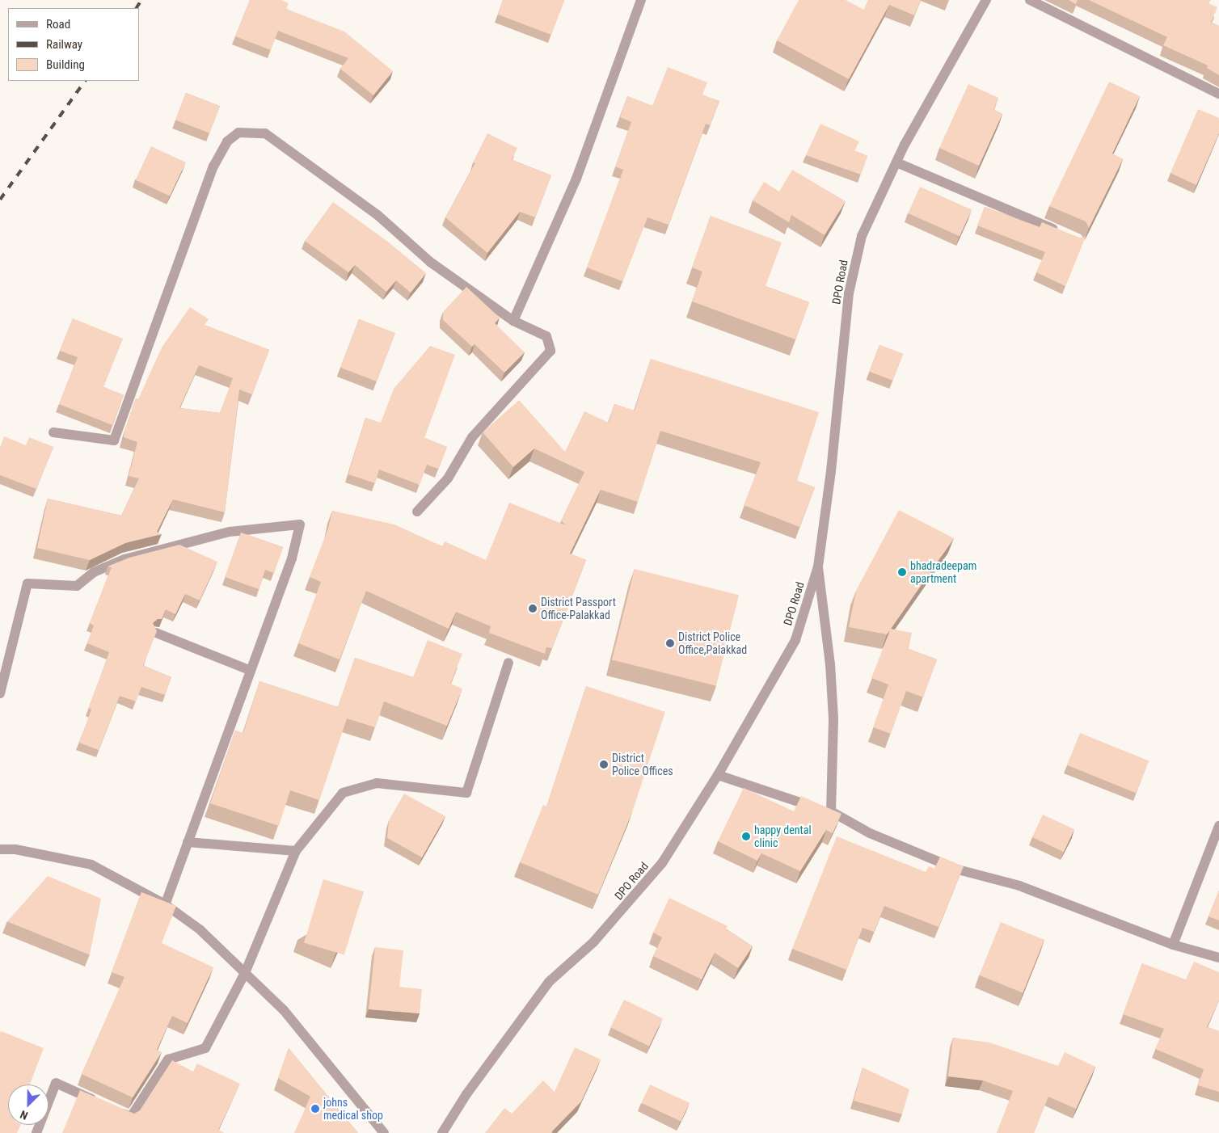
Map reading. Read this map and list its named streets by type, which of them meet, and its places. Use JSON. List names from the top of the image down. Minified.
{"streets":{"street":["DPO Road"]},"places":["bhadradeepam apartment","District Passport Office-Palakkad","District Police Office,Palakkad","District Police Offices","happy dental clinic","johns medical shop"],"legend":["Road","Railway","Building"],"north":"bottom left"}
